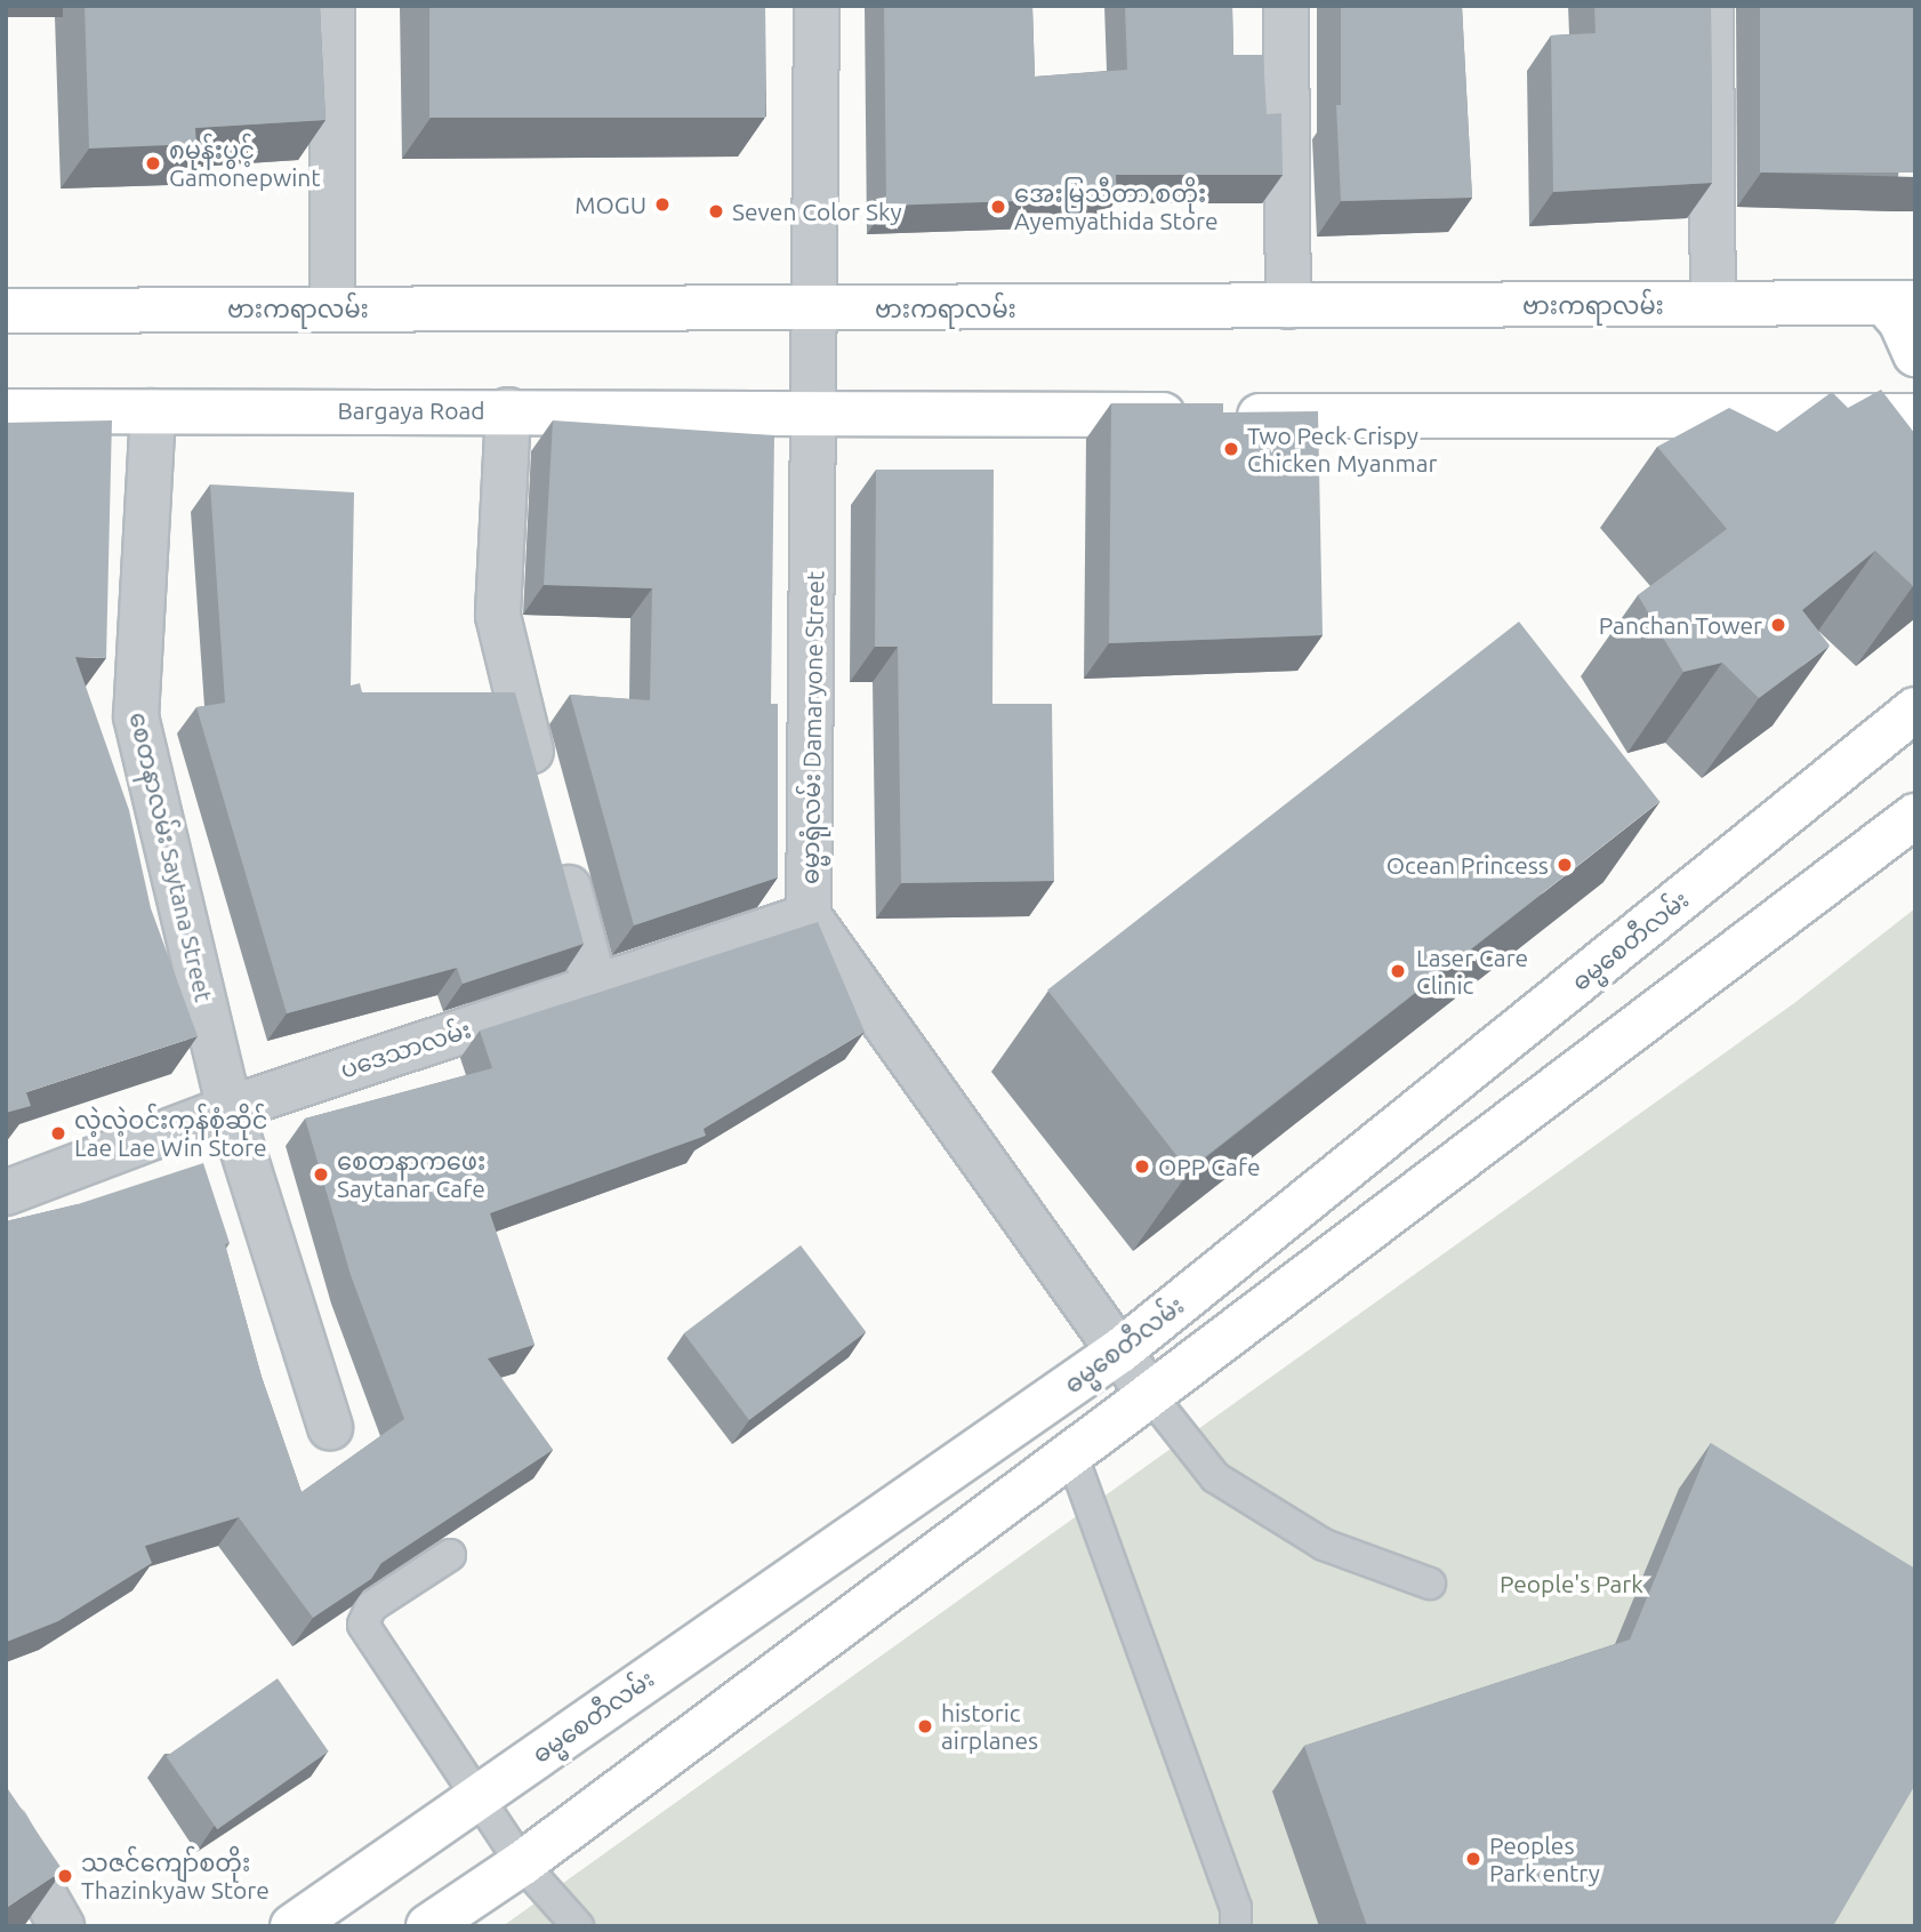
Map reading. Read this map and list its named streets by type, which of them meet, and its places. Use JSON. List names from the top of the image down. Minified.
{"streets":{"main road":["ဗားကရာလမ်း","Bargaya Road","ဓမ္မစေတီလမ်း"],"street":["ဓမ္မာရုံလမ်း Damaryone Street","စေတနာလမ်း Saytana Street","ပဒေသာလမ်း"]},"crossings":[["ဗားကရာလမ်း","ဓမ္မာရုံလမ်း Damaryone Street"],["Bargaya Road","ဓမ္မာရုံလမ်း Damaryone Street"],["Bargaya Road","စေတနာလမ်း Saytana Street"],["ဓမ္မာရုံလမ်း Damaryone Street","ဓမ္မစေတီလမ်း"],["ဓမ္မာရုံလမ်း Damaryone Street","ပဒေသာလမ်း"],["စေတနာလမ်း Saytana Street","ပဒေသာလမ်း"]],"parks":["People's Park"],"places":["၈မုန်းပွင့် Gamonepwint","MOGU","အေးမြသီတာ စတိုး Ayemyathida Store","Seven Color Sky","Two Peck Crispy Chicken Myanmar","Panchan Tower","Ocean Princess","Laser Care Clinic","လဲ့လဲ့ဝင်းကုန်စုံဆိုင် Lae Lae Win Store","OPP Cafe","စေတနာကဖေး Saytanar Cafe","historic airplanes","Peoples Park entry","သဇင်ကျော်စတိုး Thazinkyaw Store"]}
